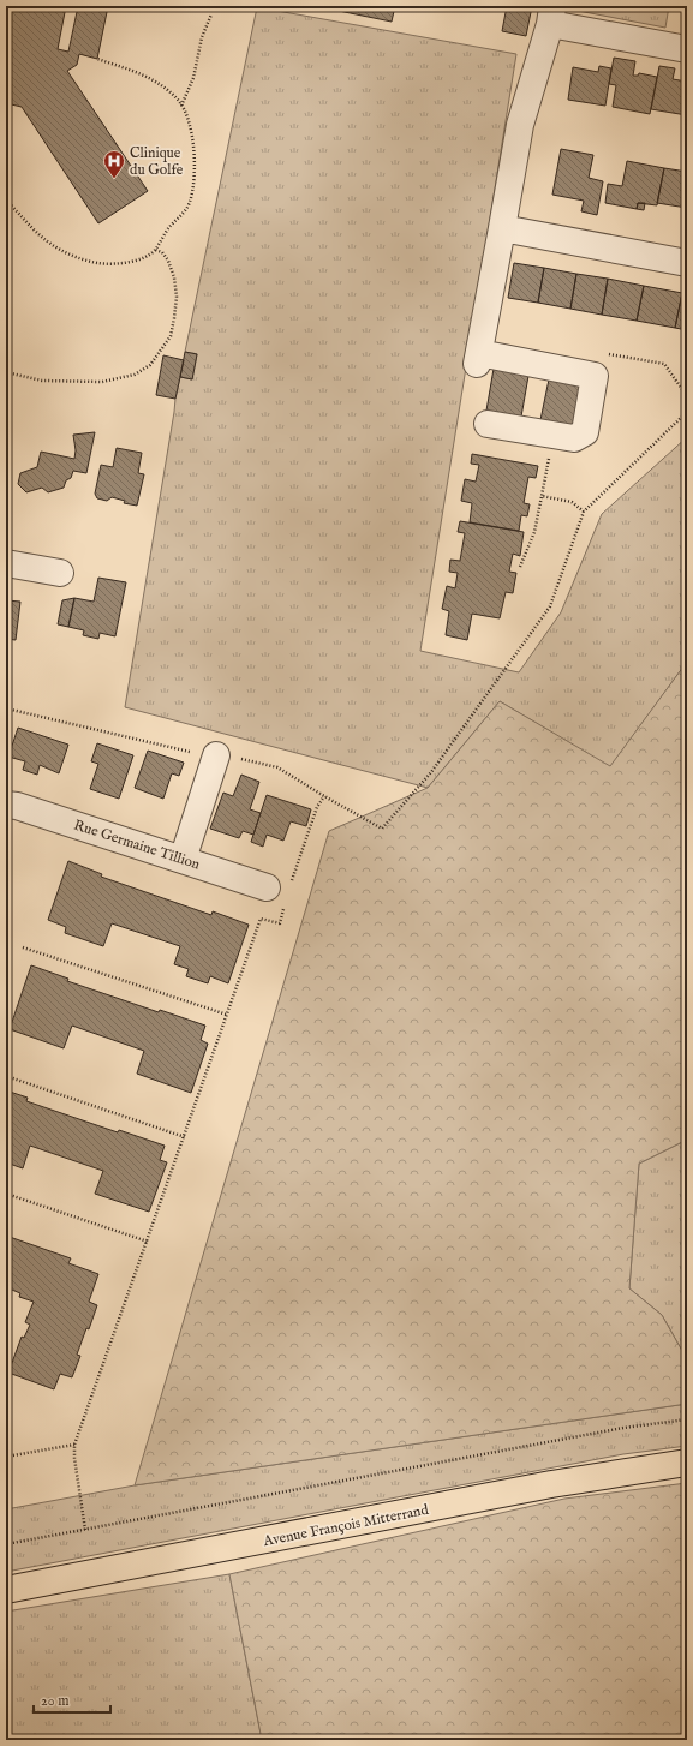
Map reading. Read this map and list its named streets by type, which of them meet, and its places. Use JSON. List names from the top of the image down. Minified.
{"streets":{"main road":["Avenue François Mitterrand"],"street":["Rue Germaine Tillion"]},"places":{"hospital":["Clinique du Golfe"]},"scale_bar":"20 m"}
